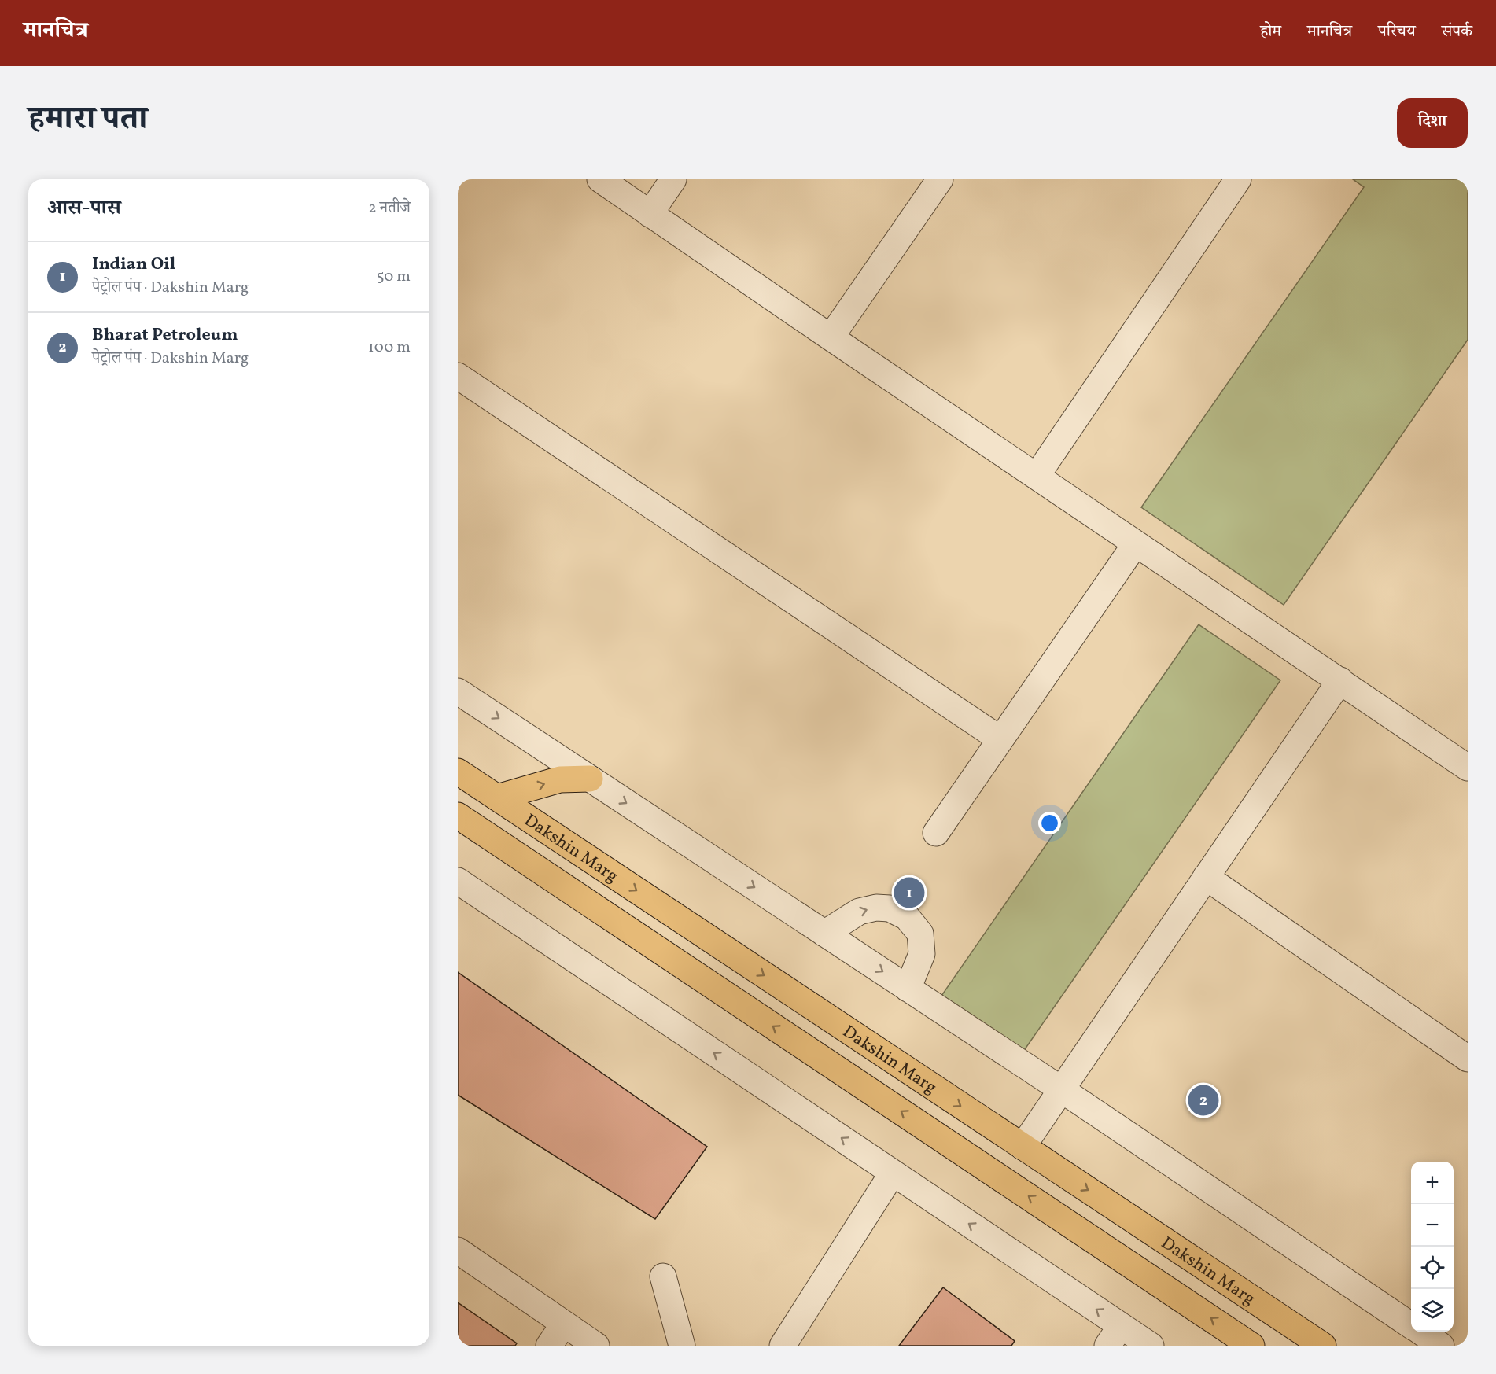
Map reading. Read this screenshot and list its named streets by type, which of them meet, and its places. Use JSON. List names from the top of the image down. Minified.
{"streets":{"main road":["Dakshin Marg"]},"page":{"header":"मानचित्र","nav":["होम","मानचित्र","परिचय","संपर्क"],"title":"हमारा पता","buttons":"दिशा","heading":["आस-पास","2 नतीजे"],"list":[{"mark":"1","name":"Indian Oil","note":"पेट्रोल पंप · Dakshin Marg","value":"50 m"},{"mark":"2","name":"Bharat Petroleum","note":"पेट्रोल पंप · Dakshin Marg","value":"100 m"}],"pins":["1","2"],"map_buttons":["+","−"]}}
